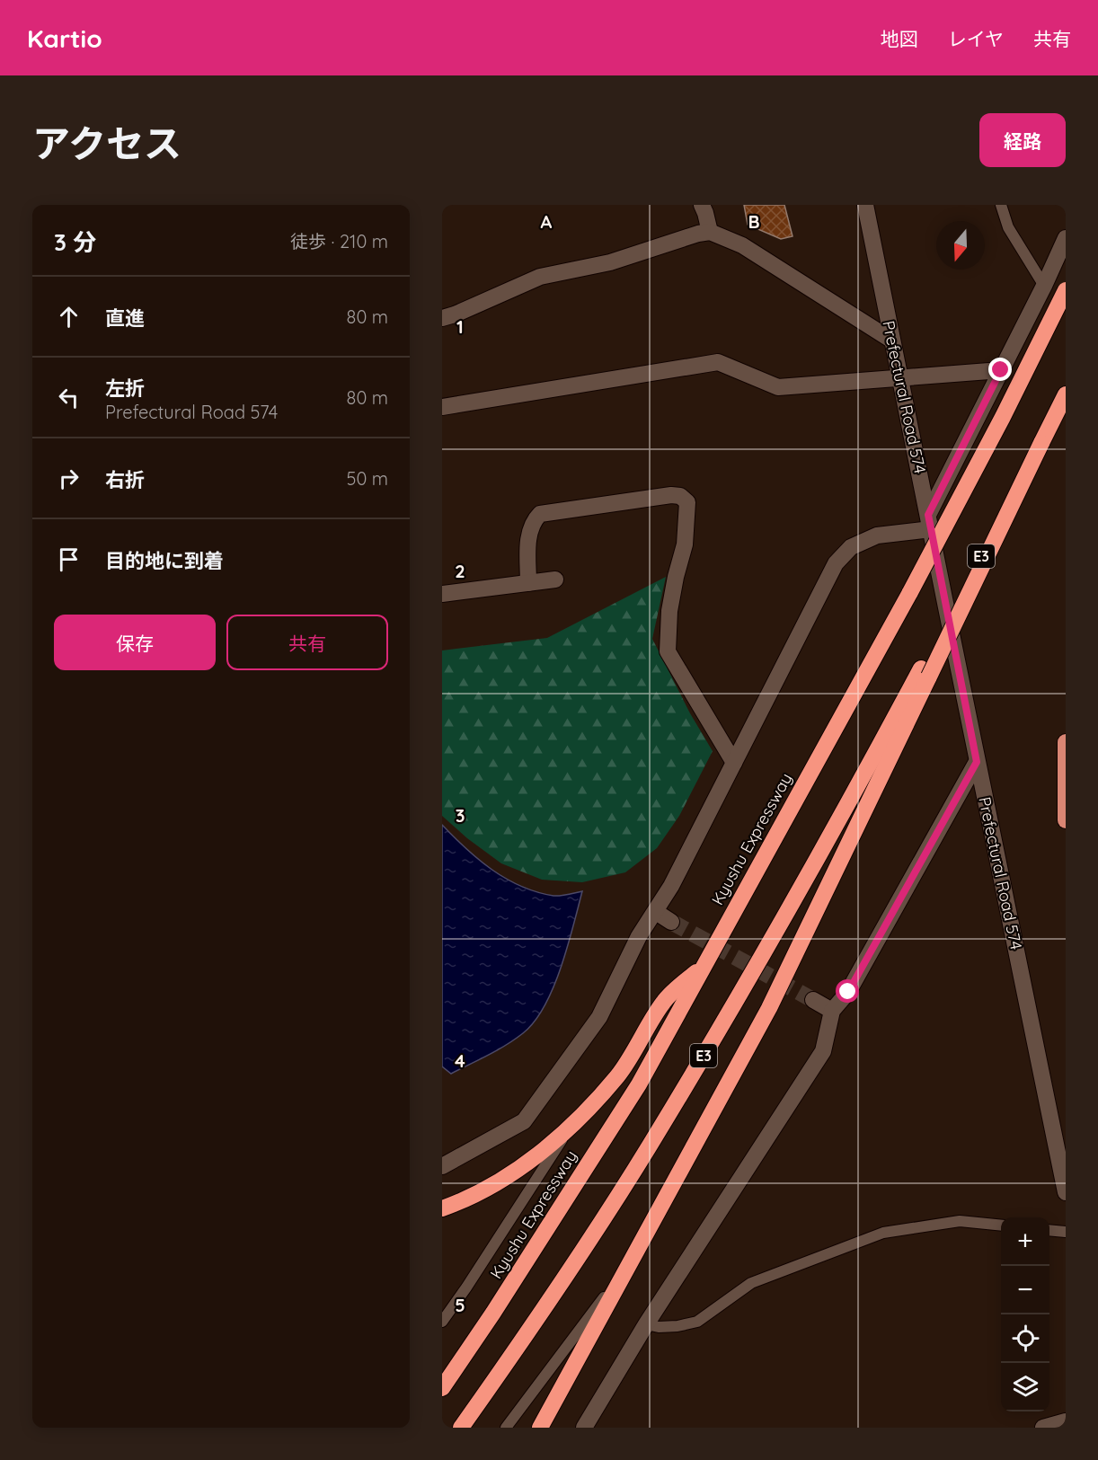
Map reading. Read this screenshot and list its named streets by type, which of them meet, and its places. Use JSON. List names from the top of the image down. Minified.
{"streets":{"highway":["E3","Kyushu Expressway"],"street":["Prefectural Road 574"]},"north":"bottom","page":{"header":"Kartio","nav":["地図","レイヤ","共有"],"title":"アクセス","buttons":["経路",["保存","共有"]],"heading":["3 分","徒歩 · 210 m"],"list":[["直進","80 m"],["左折","Prefectural Road 574","80 m"],["右折","50 m"],"目的地に到着"],"map_buttons":["+","−"]},"grid":{"columns":["A","B"],"rows":["1","2","3","4","5"]}}
